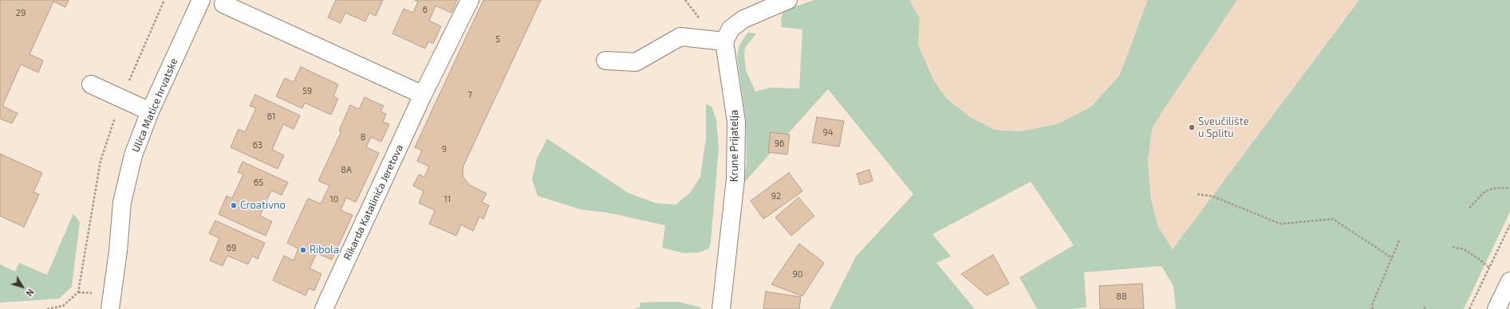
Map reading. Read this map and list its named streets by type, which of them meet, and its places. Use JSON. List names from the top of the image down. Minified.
{"streets":{"street":["Ulica Matice hrvatske","Krune Prijatelja","Rikarda Katalinića Jeretova"]},"places":["Sveučilište u Splitu","Croativno","Ribola"],"house_numbers":["6","29","5","59","7","61","94","8","96","63","9","8A","65","92","10","11","69","90","88"],"north":"bottom right"}
